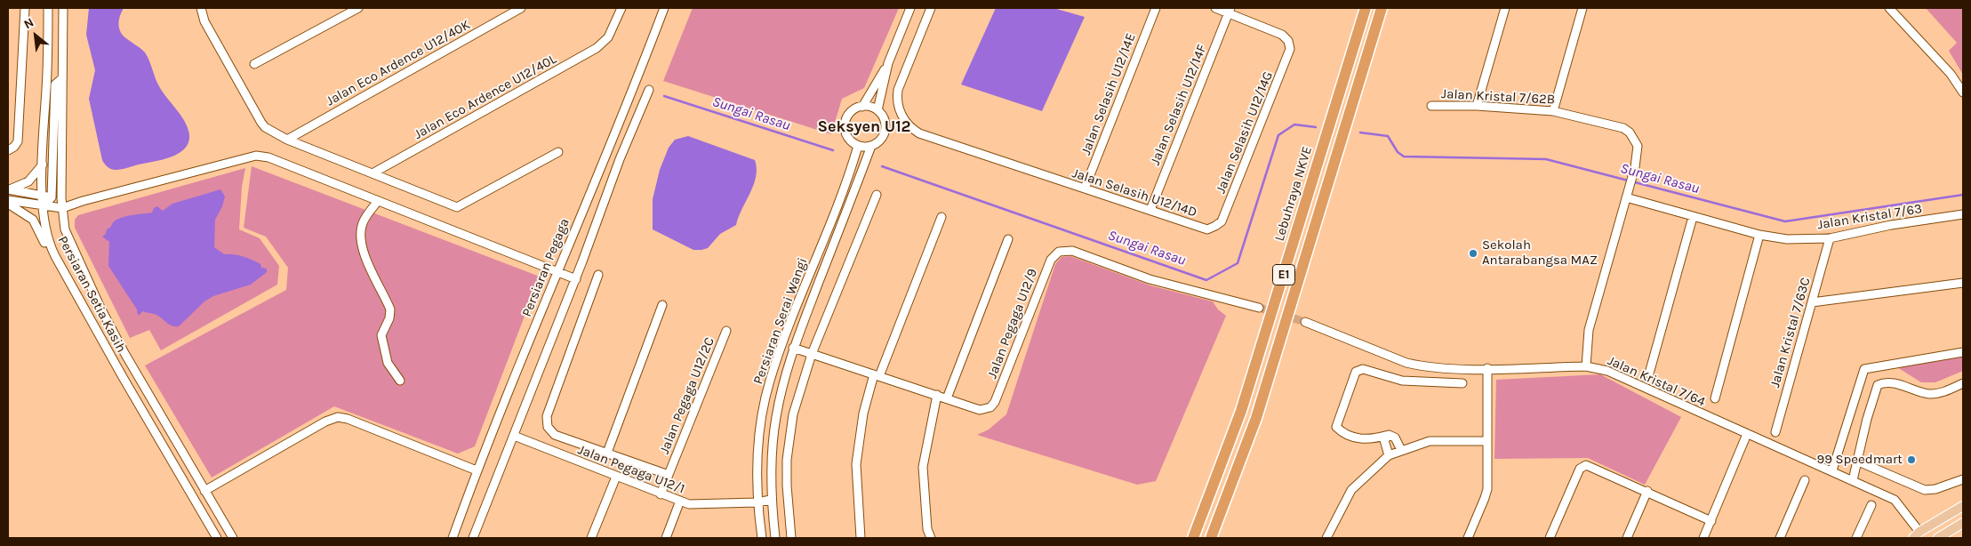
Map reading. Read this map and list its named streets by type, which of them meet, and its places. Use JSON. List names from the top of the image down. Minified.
{"streets":{"highway":["Lebuhraya NKVE","E1"],"street":["Jalan Eco Ardence U12/40K","Jalan Selasih U12/14E","Jalan Eco Ardence U12/40L","Jalan Kristal 7/62B","Jalan Selasih U12/14F","Jalan Selasih U12/14G","Jalan Selasih U12/14D","Jalan Kristal 7/63","Persiaran Pegaga","Persiaran Setia Kasih","Persiaran Serai Wangi","Jalan Pegaga U12/9","Jalan Kristal 7/63C","Jalan Kristal 7/64","Jalan Pegaga U12/2C","Jalan Pegaga U12/1"]},"crossings":[["Jalan Selasih U12/14E","Jalan Selasih U12/14D"],["Jalan Kristal 7/62B","Jalan Kristal 7/63"],["Jalan Kristal 7/62B","Jalan Kristal 7/64"],["Jalan Selasih U12/14F","Jalan Selasih U12/14G"],["Jalan Selasih U12/14F","Jalan Selasih U12/14D"],["Jalan Selasih U12/14G","Jalan Selasih U12/14D"],["Jalan Kristal 7/63","Jalan Kristal 7/63C"],["Persiaran Serai Wangi","Jalan Pegaga U12/9"],["Persiaran Serai Wangi","Jalan Pegaga U12/1"],["Jalan Pegaga U12/2C","Jalan Pegaga U12/1"]],"districts":["Seksyen U12"],"water":["Sungai Rasau"],"places":["Sekolah Antarabangsa MAZ","99 Speedmart"],"north":"top left"}
